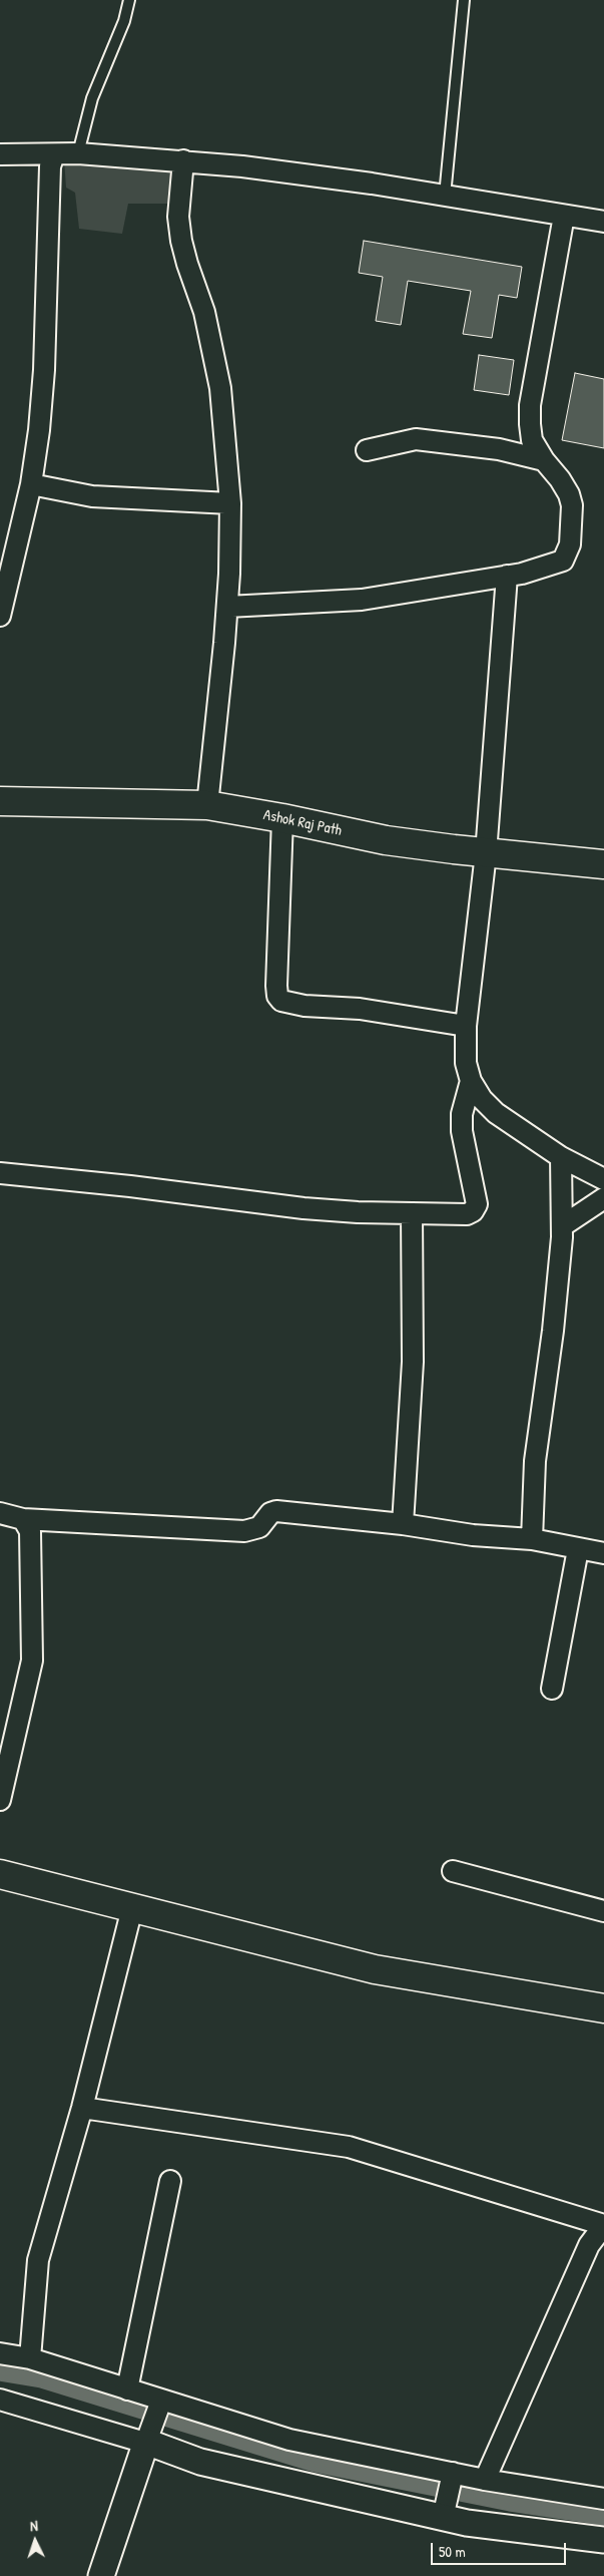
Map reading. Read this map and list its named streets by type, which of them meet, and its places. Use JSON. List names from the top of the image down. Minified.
{"streets":{"main road":["Ashok Raj Path"]},"scale_bar":"50 m","north":"top"}
